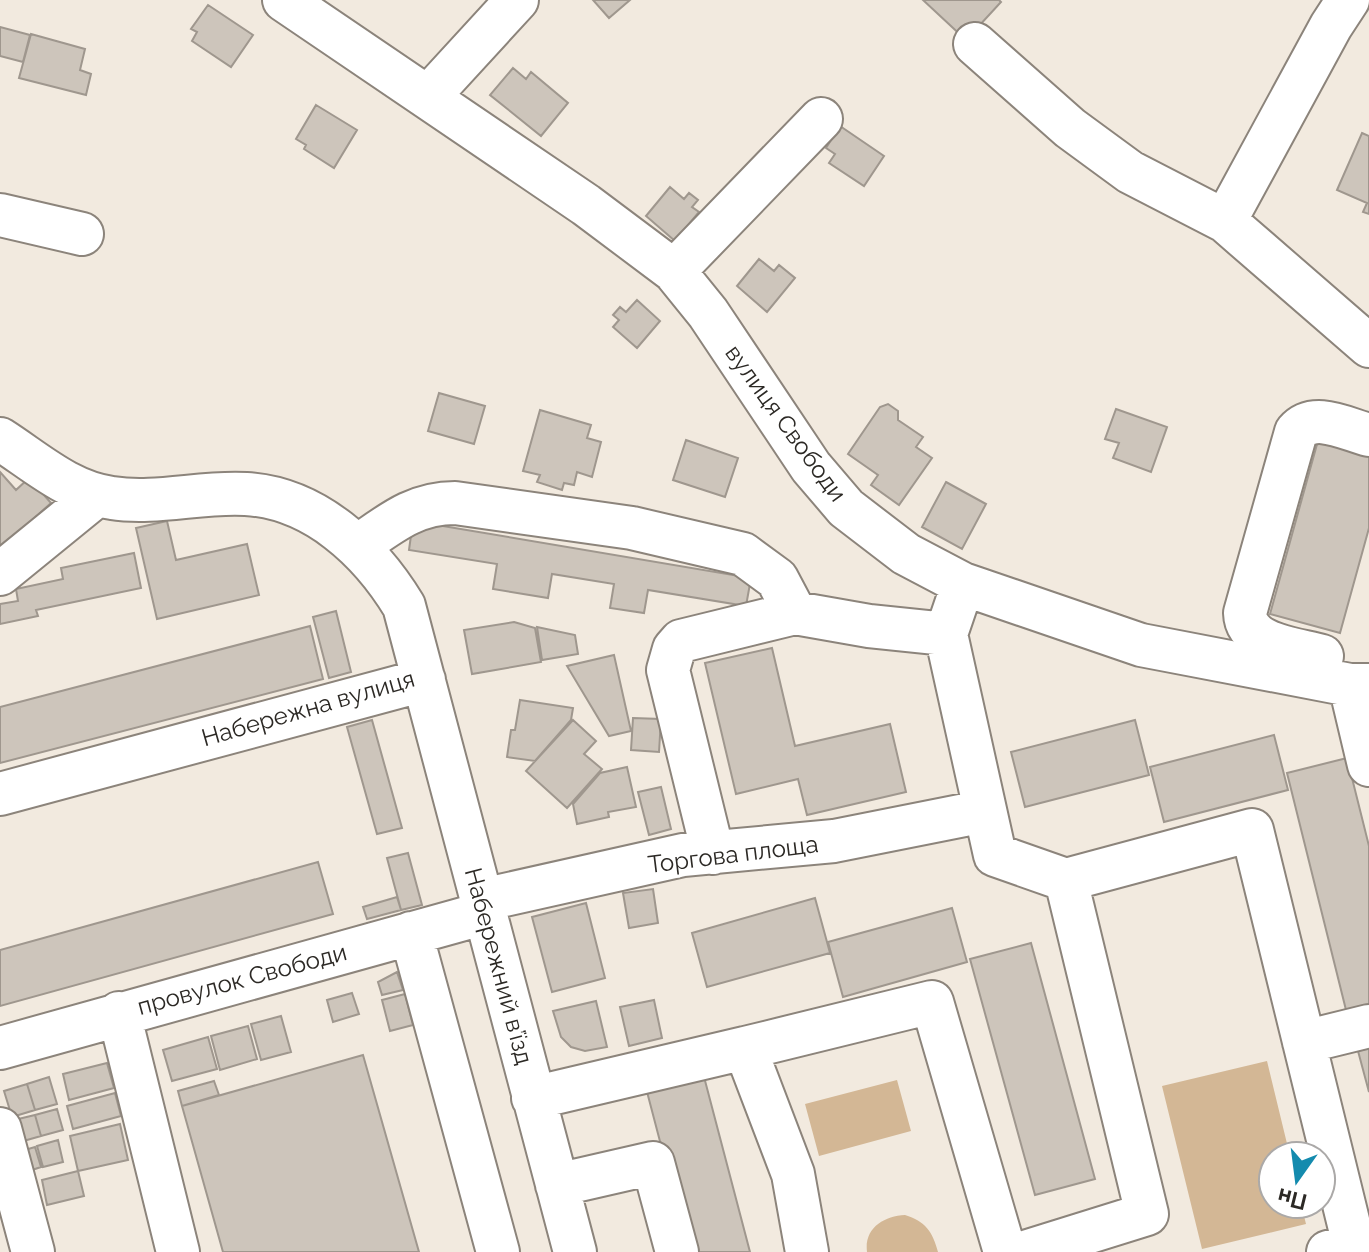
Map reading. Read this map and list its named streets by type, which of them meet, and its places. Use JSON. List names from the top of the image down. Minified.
{"streets":{"street":["вулиця Свободи","Набережна вулиця","Торгова площа","Набережний в’їзд","провулок Свободи"]},"crossings":[["Набережна вулиця","Набережний в’їзд"],["Торгова площа","Набережний в’їзд"],["Торгова площа","провулок Свободи"],["Набережний в’їзд","провулок Свободи"]],"north":"bottom"}
